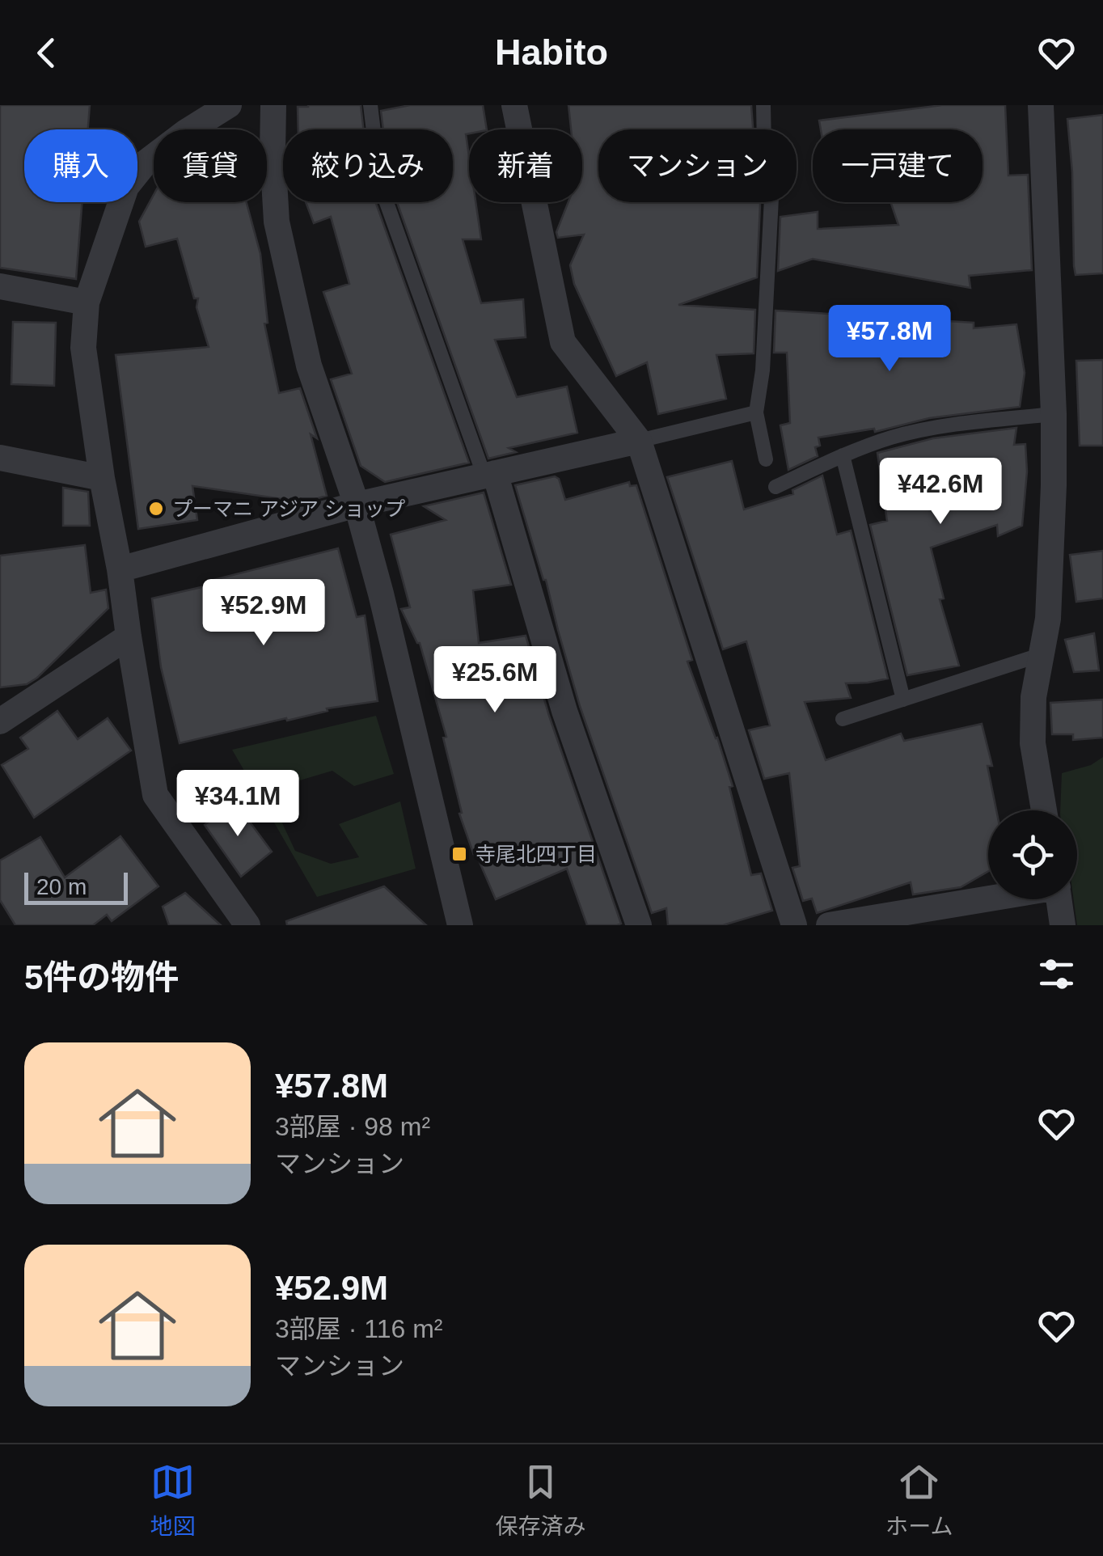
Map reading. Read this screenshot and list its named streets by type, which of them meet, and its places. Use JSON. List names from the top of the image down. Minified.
{"places":{"other":["プーマニ アジア ショップ"],"transit":["寺尾北四丁目"]},"scale_bar":"20 m","page":{"header":"Habito","chip":["購入","賃貸","絞り込み","新着","マンション","一戸建て"],"price":["¥57.8M","¥42.6M","¥52.9M","¥25.6M","¥34.1M"],"scale":"20 m","heading":"5件の物件","list":[{"name":"¥57.8M","note":"3部屋 · 98 m² · マンション"},{"name":"¥52.9M","note":"3部屋 · 116 m² · マンション"}],"tabs":["地図","保存済み","ホーム"]}}
